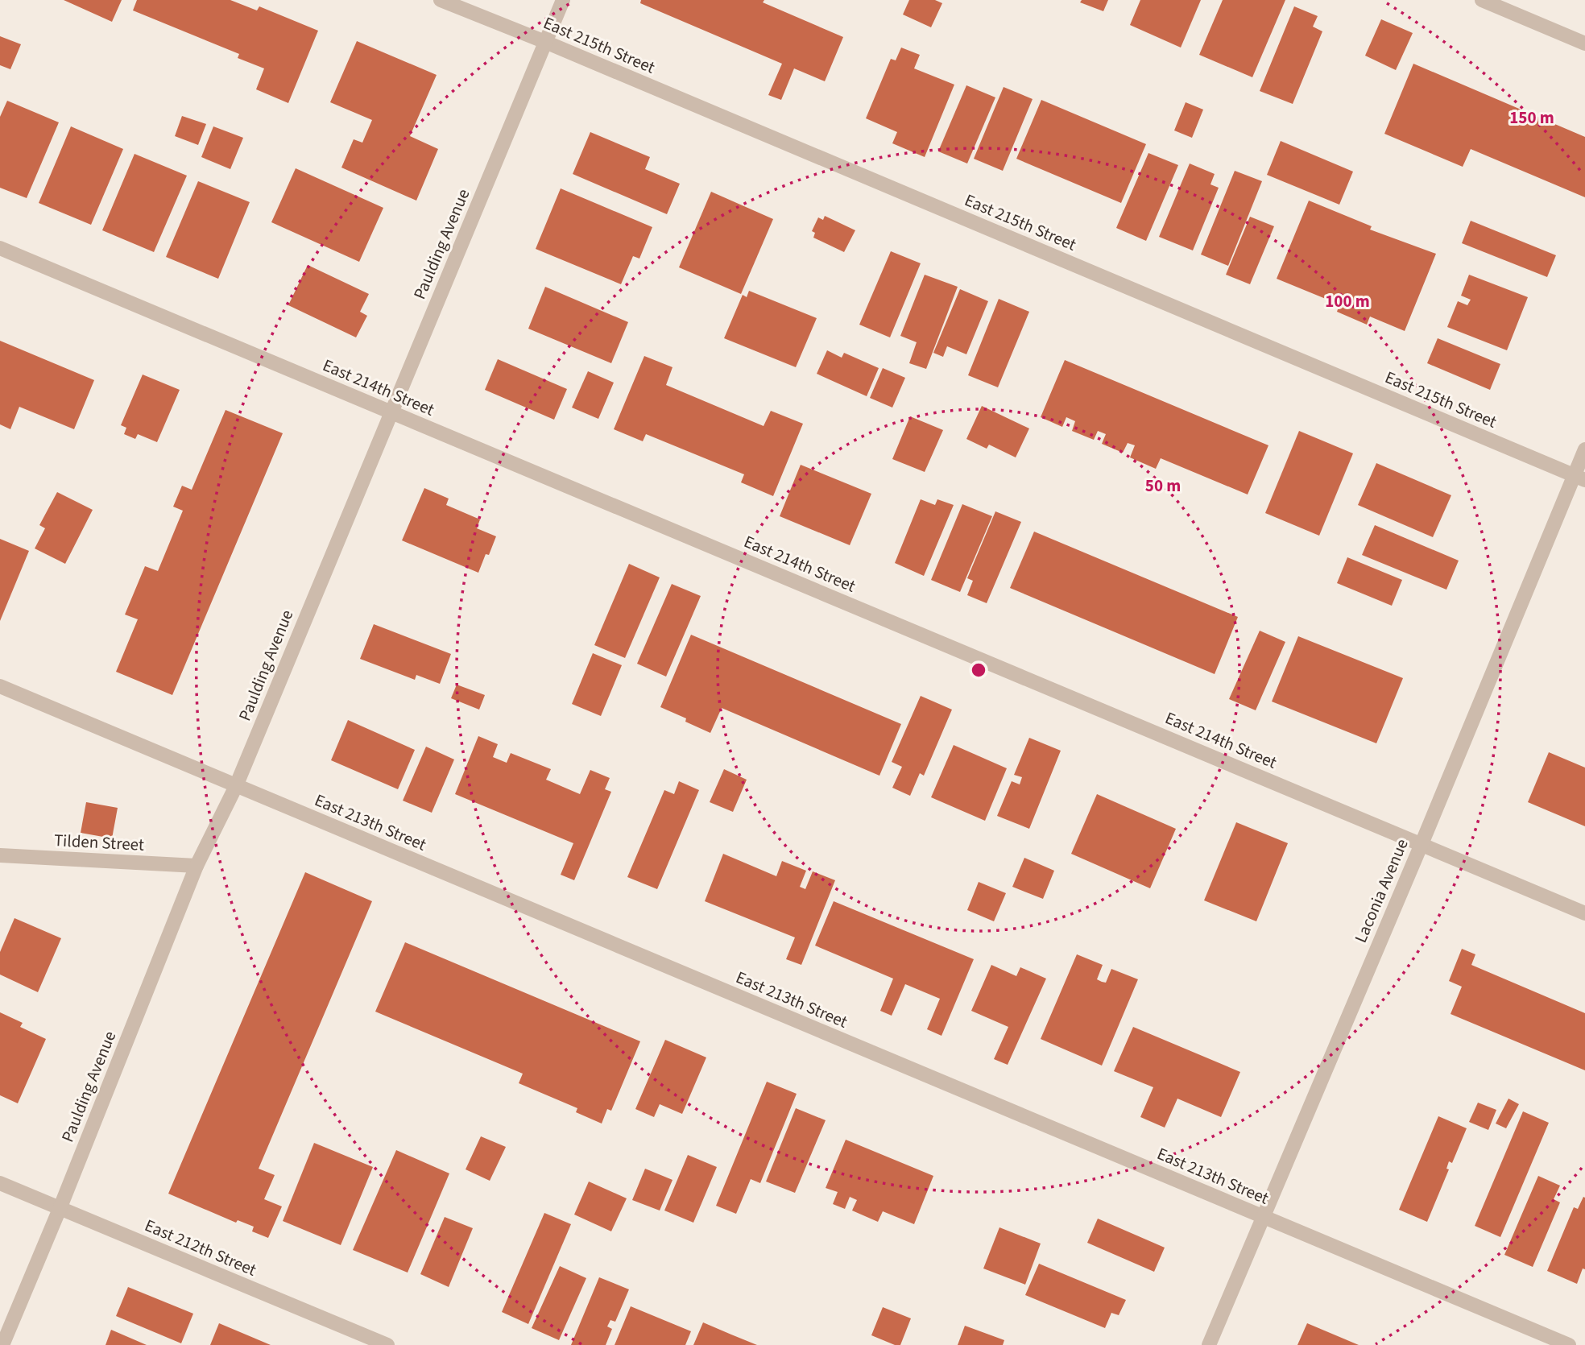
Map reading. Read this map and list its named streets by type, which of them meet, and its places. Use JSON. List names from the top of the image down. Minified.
{"streets":{"street":["East 215th Street","Paulding Avenue","East 214th Street","East 213th Street","Tilden Street","Laconia Avenue","East 212th Street"]},"crossings":[["East 215th Street","Paulding Avenue"],["East 215th Street","Laconia Avenue"],["Paulding Avenue","East 214th Street"],["Paulding Avenue","East 213th Street"],["Paulding Avenue","Tilden Street"],["Paulding Avenue","East 212th Street"],["East 214th Street","Laconia Avenue"],["East 213th Street","Laconia Avenue"]],"rings":["150 m","100 m","50 m"]}
